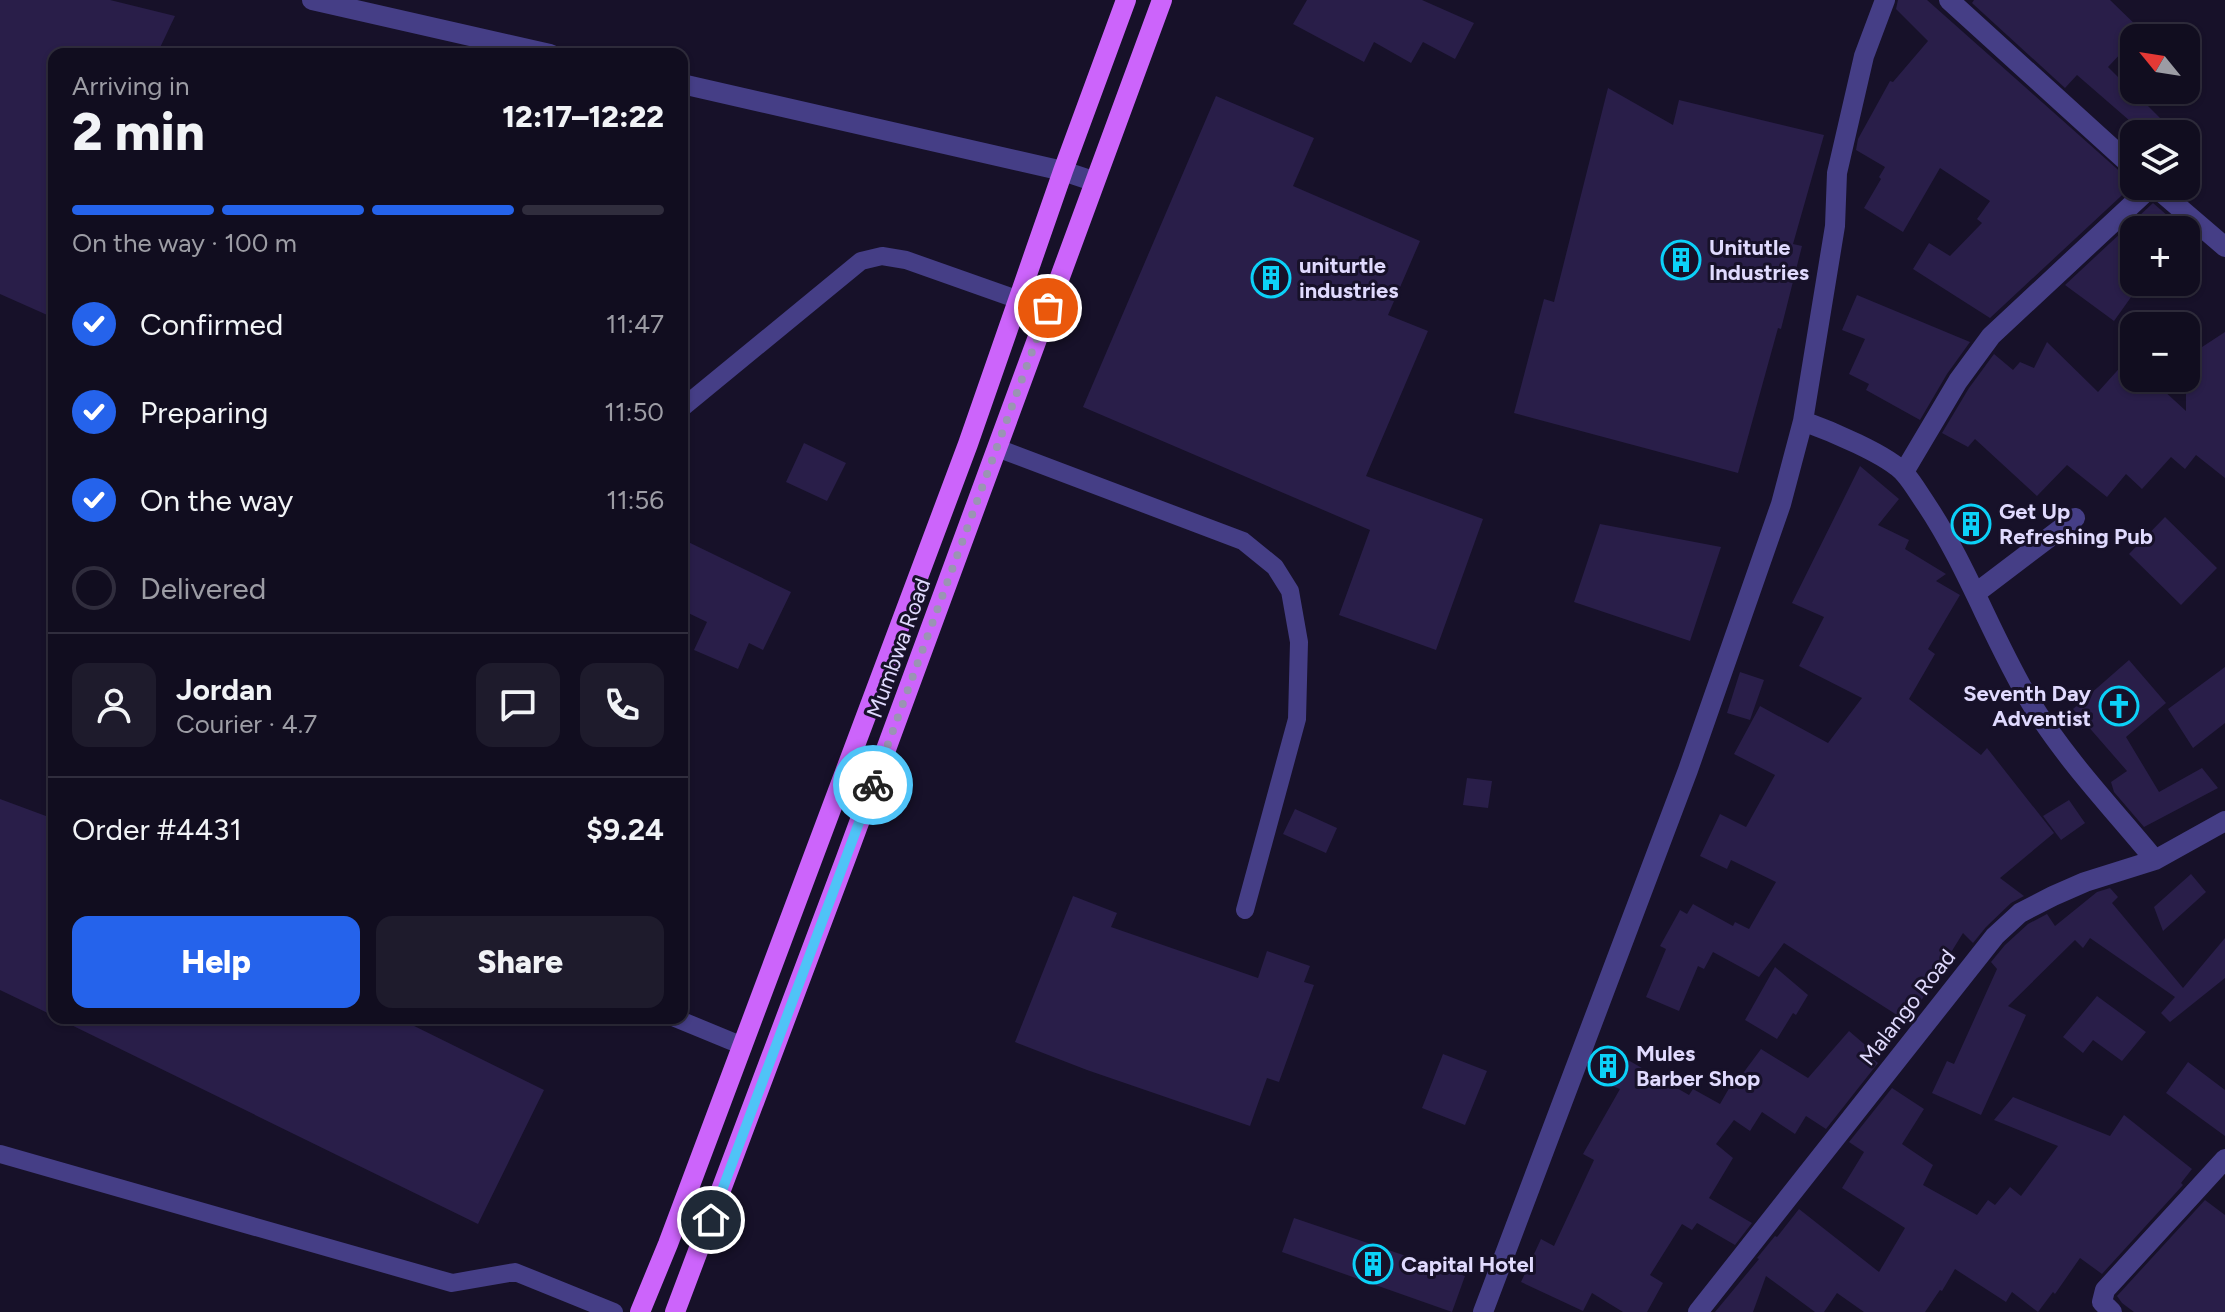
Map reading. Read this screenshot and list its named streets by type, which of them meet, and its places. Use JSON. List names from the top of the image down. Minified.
{"streets":{"main road":["Mumbwa Road"],"street":["Malango Road"]},"places":{"building":["Unitutle Industries","uniturtle industries","Get Up Refreshing Pub","Mules Barber Shop","Capital Hotel"],"church":["Seventh Day Adventist"]},"north":"top left","page":{"map_buttons":["+","−"],"heading":["2 min","Arriving in","12:17–12:22"],"panel":["Jordan","Courier · 4.7","Order #4431","$9.24"],"bar":"On the way · 100 m","list":[["Confirmed","11:47"],["Preparing","11:50"],["On the way","11:56"],"Delivered"],"buttons":["Help","Share"]}}
